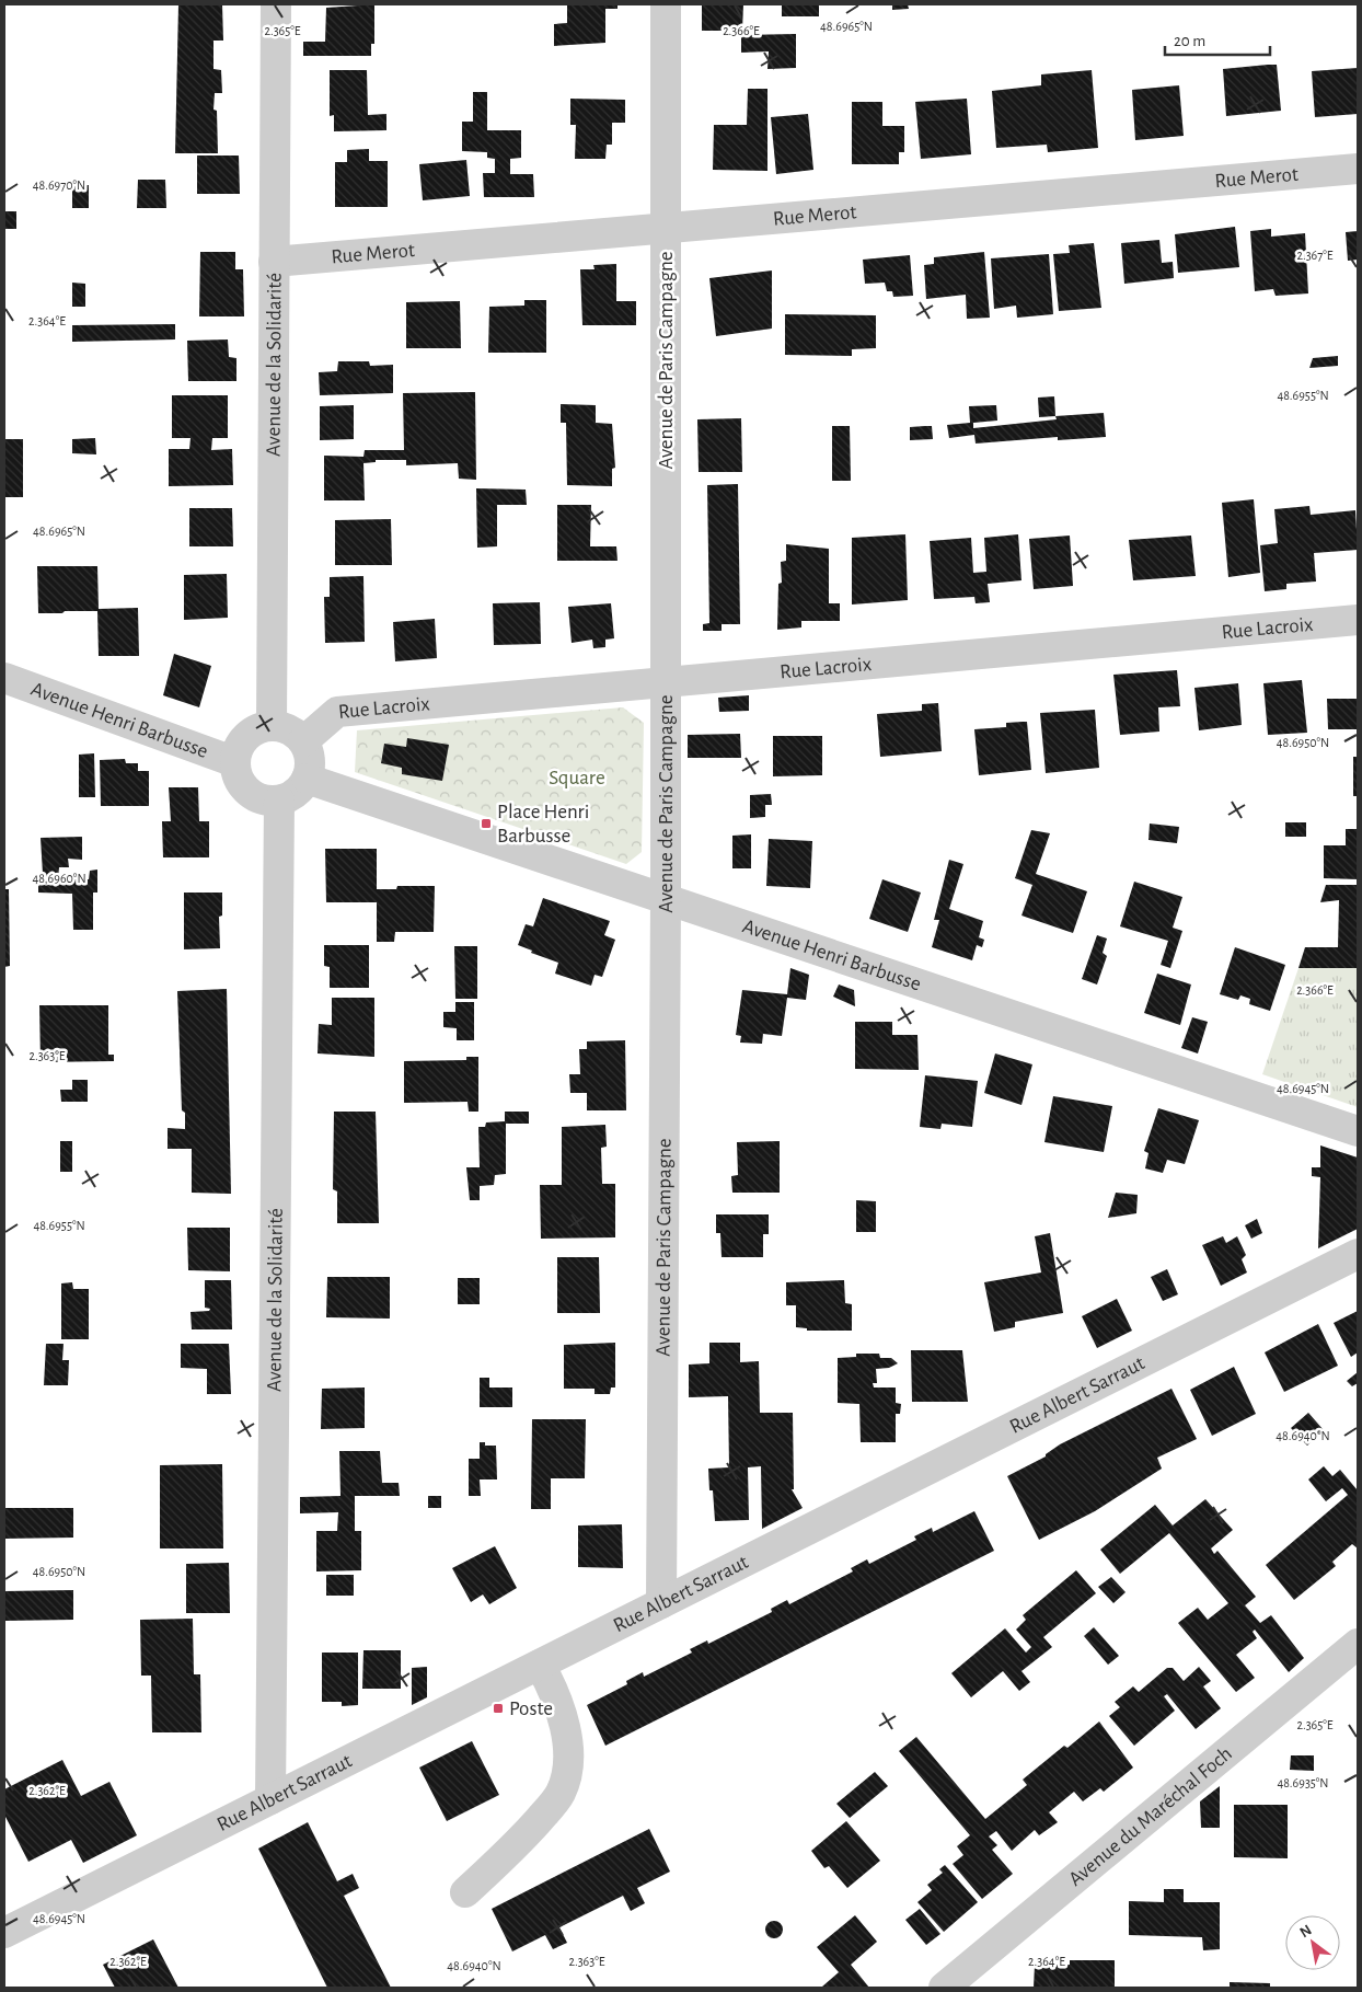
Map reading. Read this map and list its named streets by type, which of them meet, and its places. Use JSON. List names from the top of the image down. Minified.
{"streets":{"street":["Rue Merot","Avenue de Paris Campagne","Avenue de la Solidarité","Rue Lacroix","Avenue Henri Barbusse","Rue Albert Sarraut","Avenue du Maréchal Foch"]},"crossings":[["Rue Merot","Avenue de Paris Campagne"],["Rue Merot","Avenue de la Solidarité"],["Avenue de Paris Campagne","Rue Lacroix"],["Avenue de Paris Campagne","Avenue Henri Barbusse"],["Avenue de Paris Campagne","Rue Albert Sarraut"],["Avenue de la Solidarité","Rue Lacroix"],["Avenue de la Solidarité","Avenue Henri Barbusse"],["Avenue de la Solidarité","Rue Albert Sarraut"],["Rue Lacroix","Avenue Henri Barbusse"]],"parks":["Square"],"places":{"transit":["Place Henri Barbusse","Poste"]},"scale_bar":"20 m","north":"top left","coordinates":["48.6965°N","2.366°E","2.365°E","48.6970°N","2.367°E","2.364°E","48.6955°N","48.6950°N","48.6960°N","2.363°E","48.6945°N","48.6940°N","48.6935°N","2.362°E"]}
